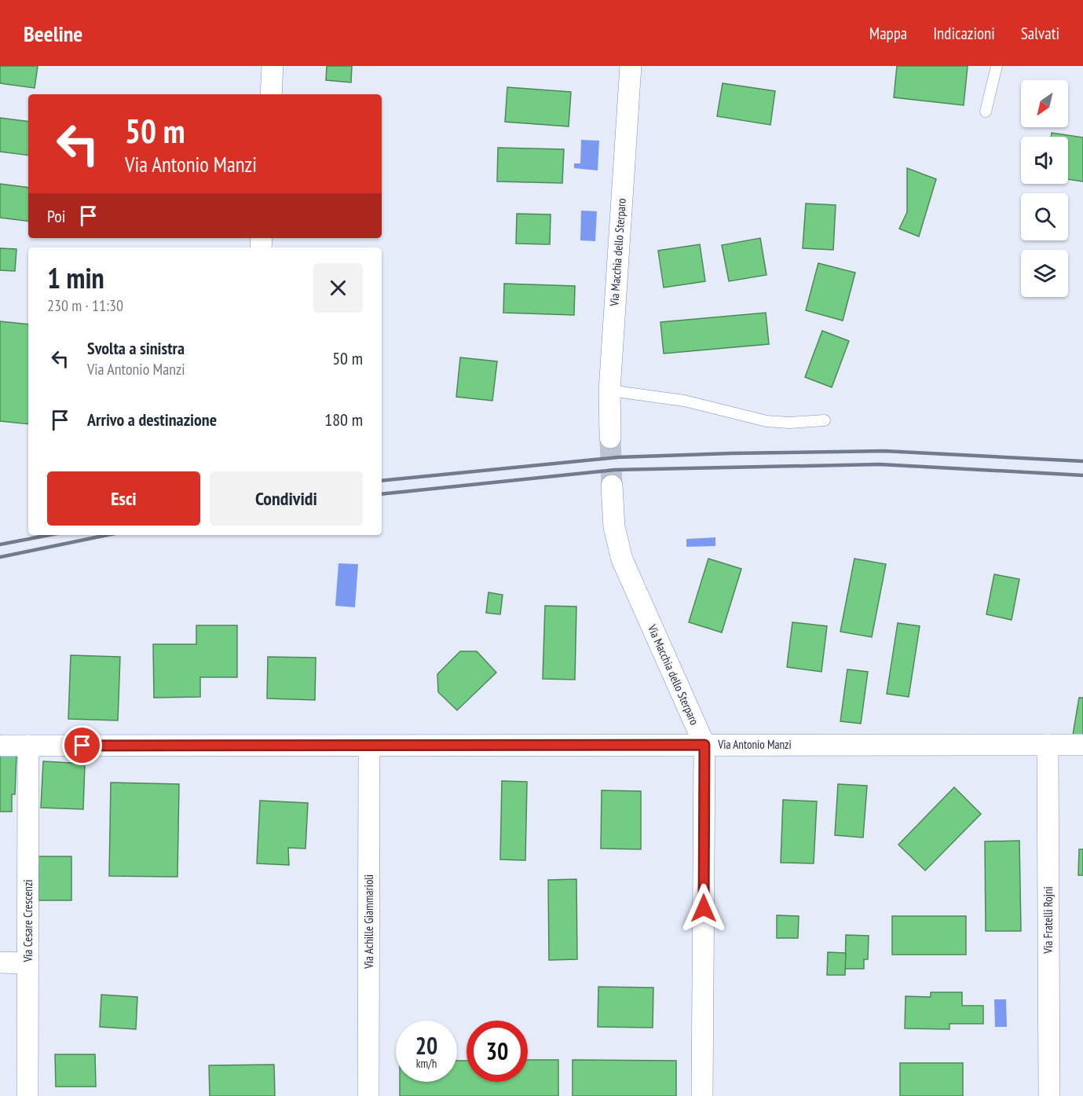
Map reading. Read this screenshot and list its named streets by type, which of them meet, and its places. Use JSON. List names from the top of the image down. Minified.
{"streets":{"street":["Via Macchia dello Sterparo","Via Antonio Manzi","Via Fratelli Rojni","Via Cesare Crescenzi","Via Achille Giammarioli"]},"crossings":[["Via Macchia dello Sterparo","Via Antonio Manzi"],["Via Antonio Manzi","Via Fratelli Rojni"],["Via Antonio Manzi","Via Cesare Crescenzi"],["Via Antonio Manzi","Via Achille Giammarioli"]],"north":"bottom left","page":{"header":"Beeline","nav":["Mappa","Indicazioni","Salvati"],"turn":["50 m","Via Antonio Manzi"],"then":"Poi","heading":["1 min","230 m · 11:30"],"list":[{"name":"Svolta a sinistra","note":"Via Antonio Manzi","value":"50 m"},{"name":"Arrivo a destinazione","value":"180 m"}],"buttons":["Esci","Condividi"],"speed":"20 km/h","limit":"30"}}
